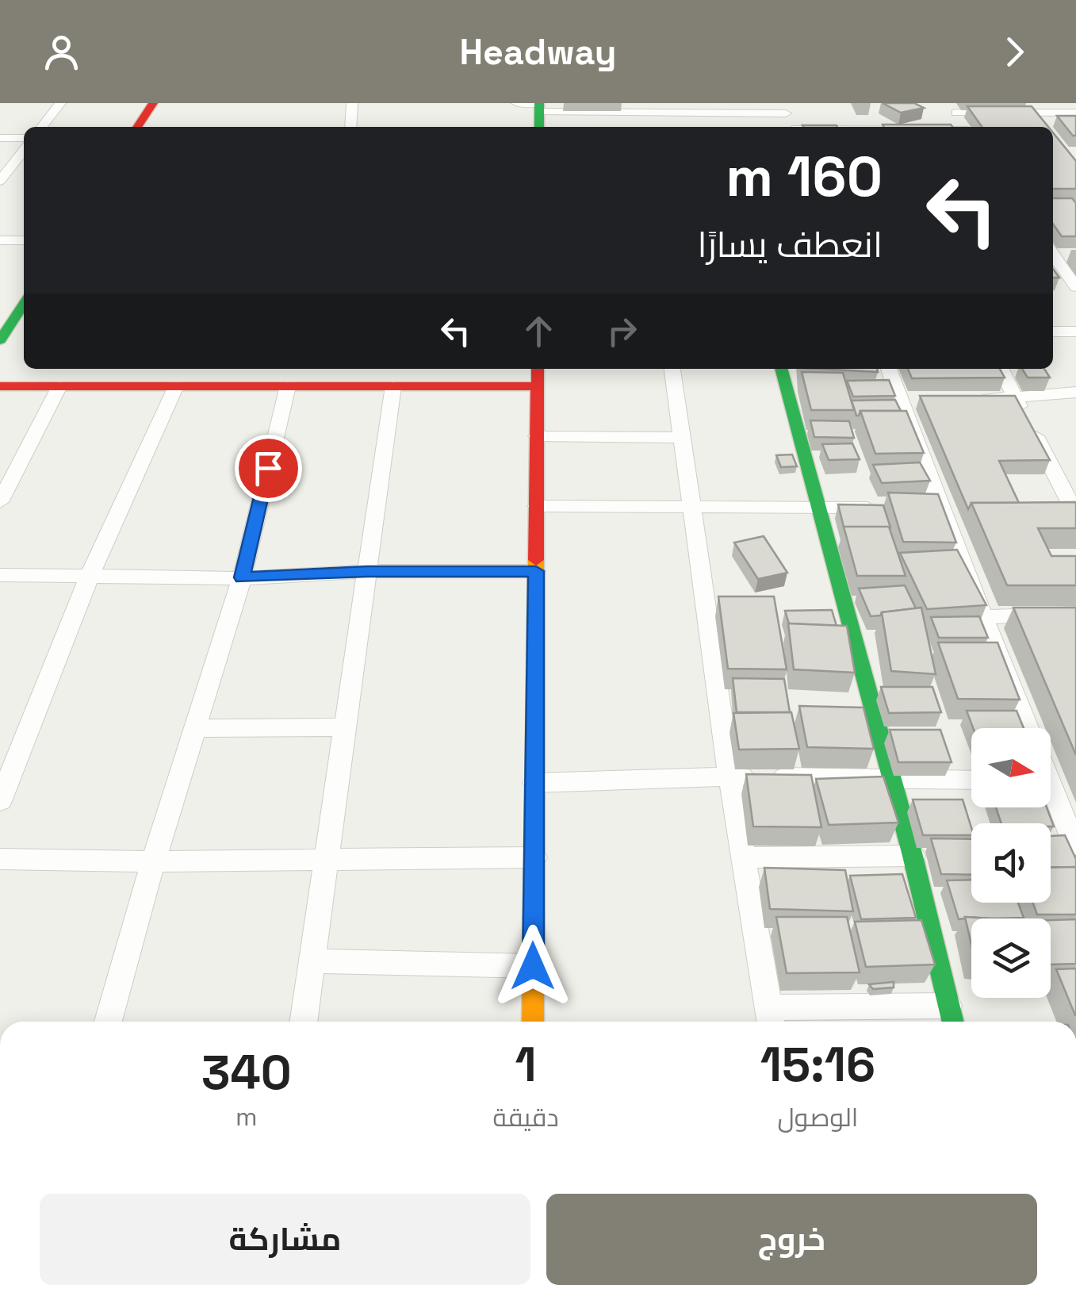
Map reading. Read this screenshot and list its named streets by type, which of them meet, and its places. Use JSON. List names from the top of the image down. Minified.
{"north":"right","page":{"header":"Headway","turn":["160 m","انعطف يسارًا"],"eta":["15:16","الوصول","1","دقيقة","340","m"],"buttons":["خروج","مشاركة"]}}
